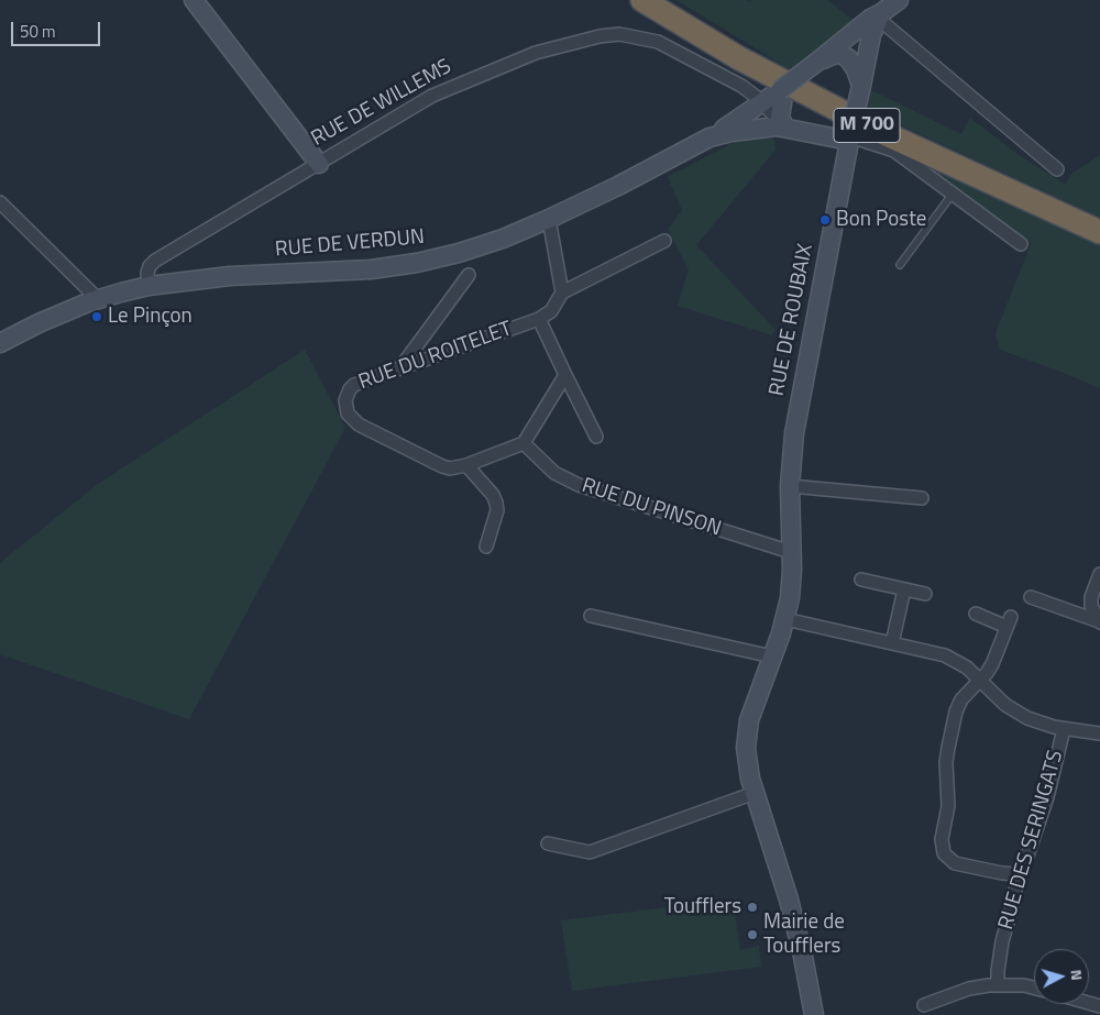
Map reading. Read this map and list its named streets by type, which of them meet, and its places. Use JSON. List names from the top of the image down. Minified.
{"streets":{"highway":["M 700"],"main road":["RUE DE VERDUN","RUE DE ROUBAIX"],"street":["RUE DE WILLEMS","RUE DU ROITELET","RUE DU PINSON","RUE DES SERINGATS"]},"crossings":[["RUE DE WILLEMS","RUE DE VERDUN"],["RUE DE WILLEMS","RUE DE ROUBAIX"],["RUE DE VERDUN","RUE DE ROUBAIX"],["RUE DE ROUBAIX","RUE DU PINSON"]],"places":["Bon Poste","Le Pinçon","Toufflers","Mairie de Toufflers"],"scale_bar":"50 m","north":"right"}
